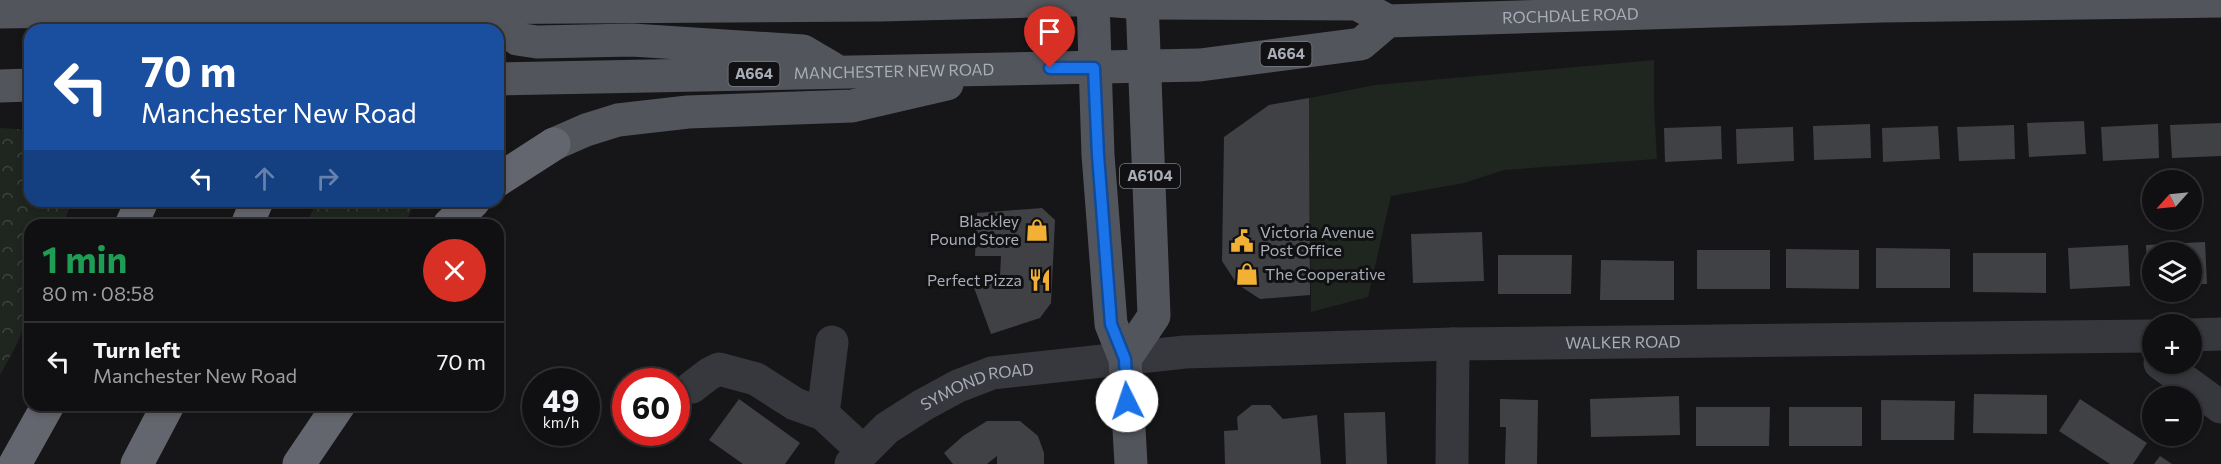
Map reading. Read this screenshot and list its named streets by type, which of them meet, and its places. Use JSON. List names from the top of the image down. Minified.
{"streets":{"main road":["ROCHDALE ROAD","A664","MANCHESTER NEW ROAD","A6104"],"street":["WALKER ROAD","SYMOND ROAD"]},"crossings":[["ROCHDALE ROAD","A664"],["A664","MANCHESTER NEW ROAD"],["A664","A6104"],["MANCHESTER NEW ROAD","A6104"],["A6104","WALKER ROAD"],["A6104","SYMOND ROAD"],["WALKER ROAD","SYMOND ROAD"]],"places":{"shop":["Blackley Pound Store","The Cooperative"],"public building":["Victoria Avenue Post Office"],"restaurant":["Perfect Pizza"]},"north":"bottom left","page":{"turn":["70 m","Manchester New Road"],"map_buttons":["+","−"],"heading":["1 min","80 m · 08:58"],"list":[{"name":"Turn left","note":"Manchester New Road","value":"70 m"}],"speed":"49 km/h","limit":"60"}}
